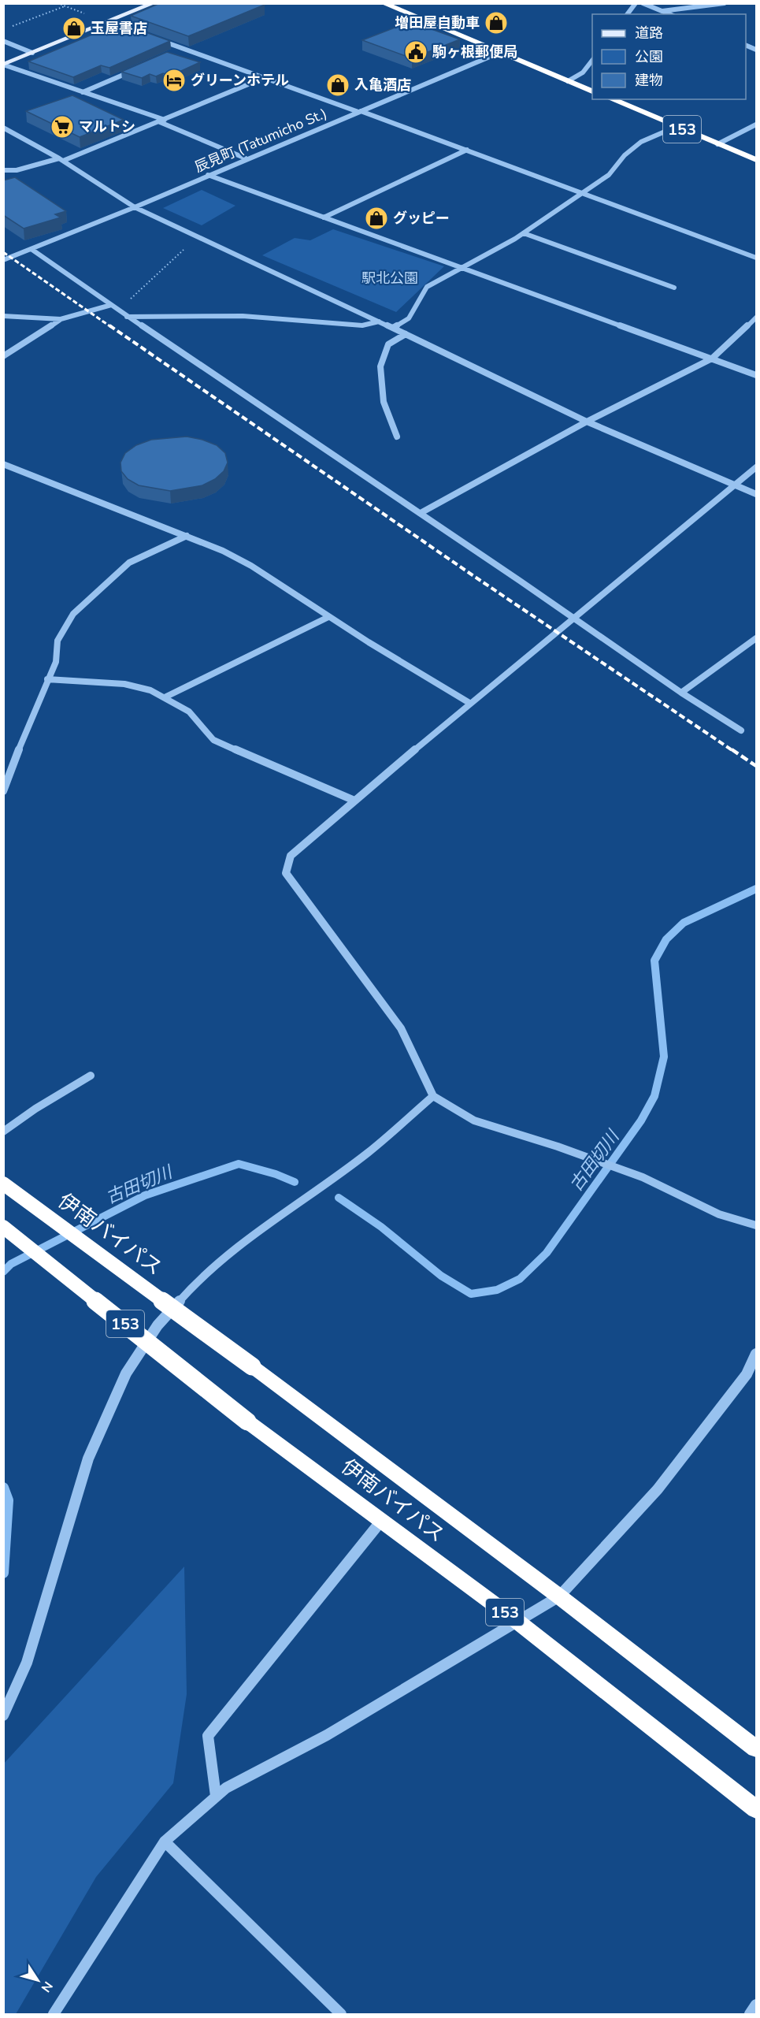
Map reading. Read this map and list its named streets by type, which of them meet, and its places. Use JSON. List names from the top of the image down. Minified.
{"streets":{"highway":["153","伊南バイパス"],"street":["辰見町 (Tatumicho St.)"]},"water":["古田切川"],"parks":["駅北公園"],"places":{"shop":["増田屋自動車","玉屋書店","入亀酒店","グッピー"],"public building":["駒ヶ根郵便局"],"hotel":["グリーンホテル"],"supermarket":["マルトシ"]},"legend":["道路","公園","建物"],"north":"bottom right"}
